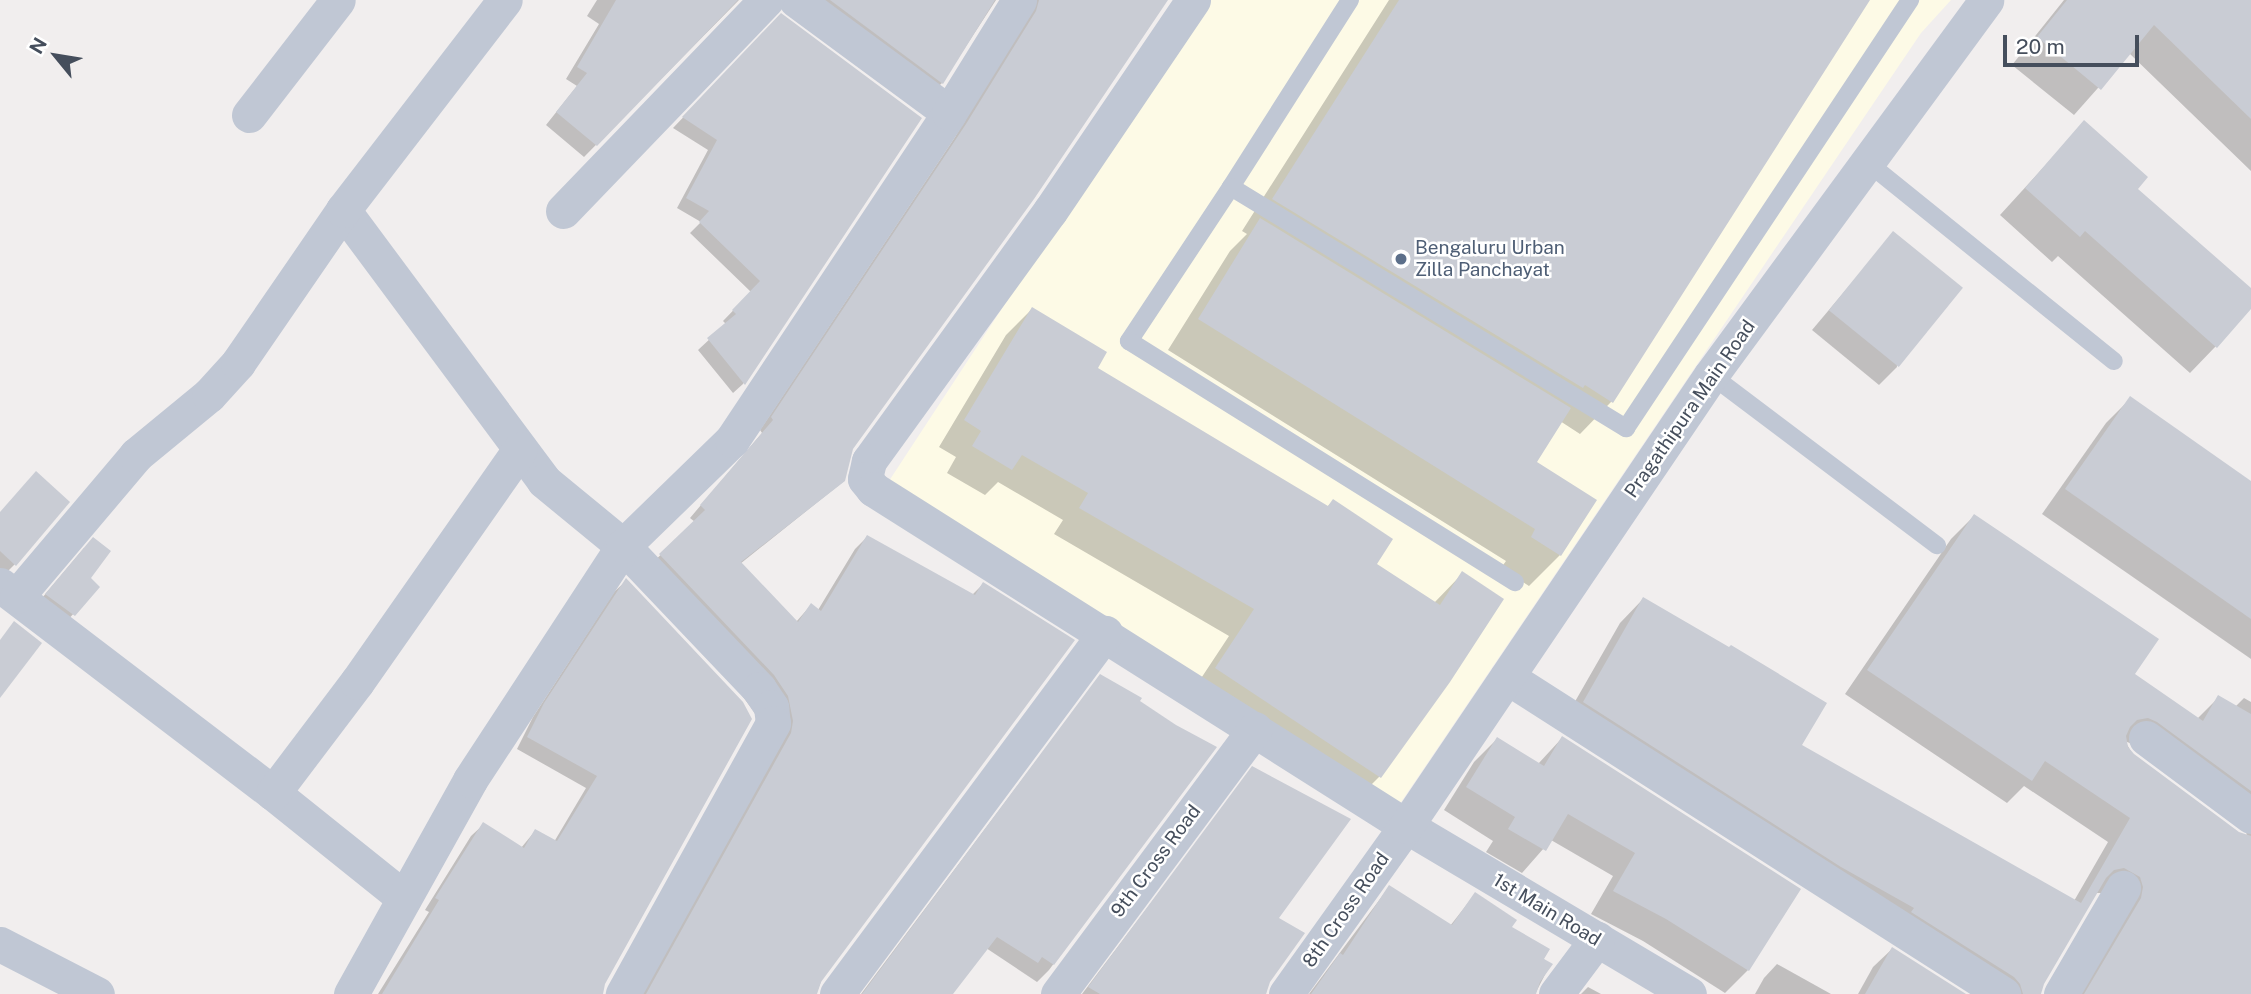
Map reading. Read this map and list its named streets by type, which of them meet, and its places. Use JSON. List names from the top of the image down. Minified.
{"streets":{"street":["Pragathipura Main Road","9th Cross Road","8th Cross Road","1st Main Road"]},"crossings":[["Pragathipura Main Road","8th Cross Road"],["Pragathipura Main Road","1st Main Road"],["9th Cross Road","1st Main Road"],["8th Cross Road","1st Main Road"]],"places":["Bengaluru Urban Zilla Panchayat"],"scale_bar":"20 m","north":"top left"}
